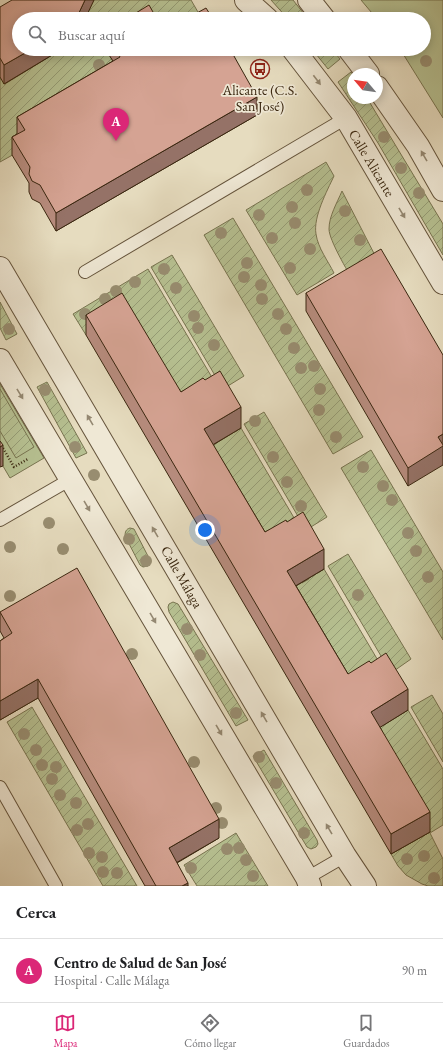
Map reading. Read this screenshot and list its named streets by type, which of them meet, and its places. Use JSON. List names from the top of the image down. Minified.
{"streets":{"street":["Calle Alicante","Calle Málaga"]},"places":{"bus stop":["Alicante (C.S. San José)"]},"north":"top left","page":{"search":"Buscar aquí","pins":"A","heading":"Cerca","list":[{"mark":"A","name":"Centro de Salud de San José","note":"Hospital · Calle Málaga","value":"90 m"}],"nav":["Mapa","Cómo llegar","Guardados"]}}
